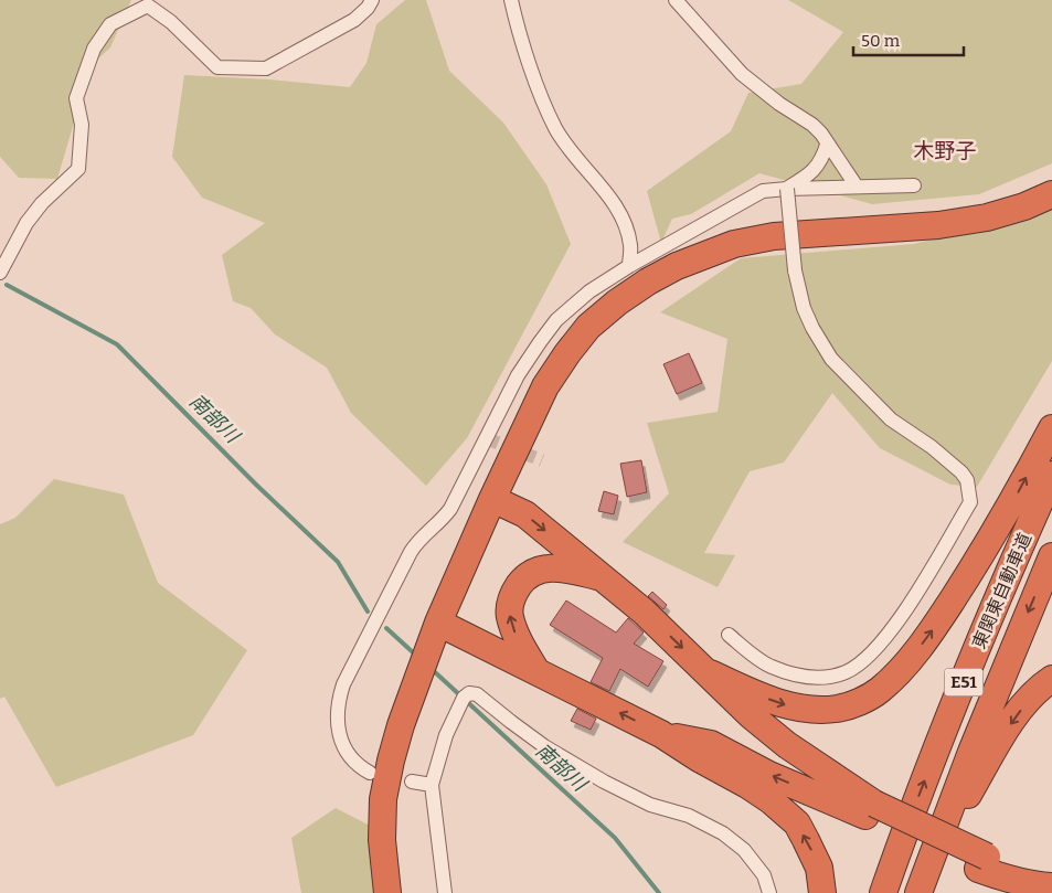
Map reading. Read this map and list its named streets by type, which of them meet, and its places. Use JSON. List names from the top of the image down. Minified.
{"streets":{"highway":["東関東自動車道","E51"]},"districts":["木野子"],"water":["南部川"],"scale_bar":"50 m"}
